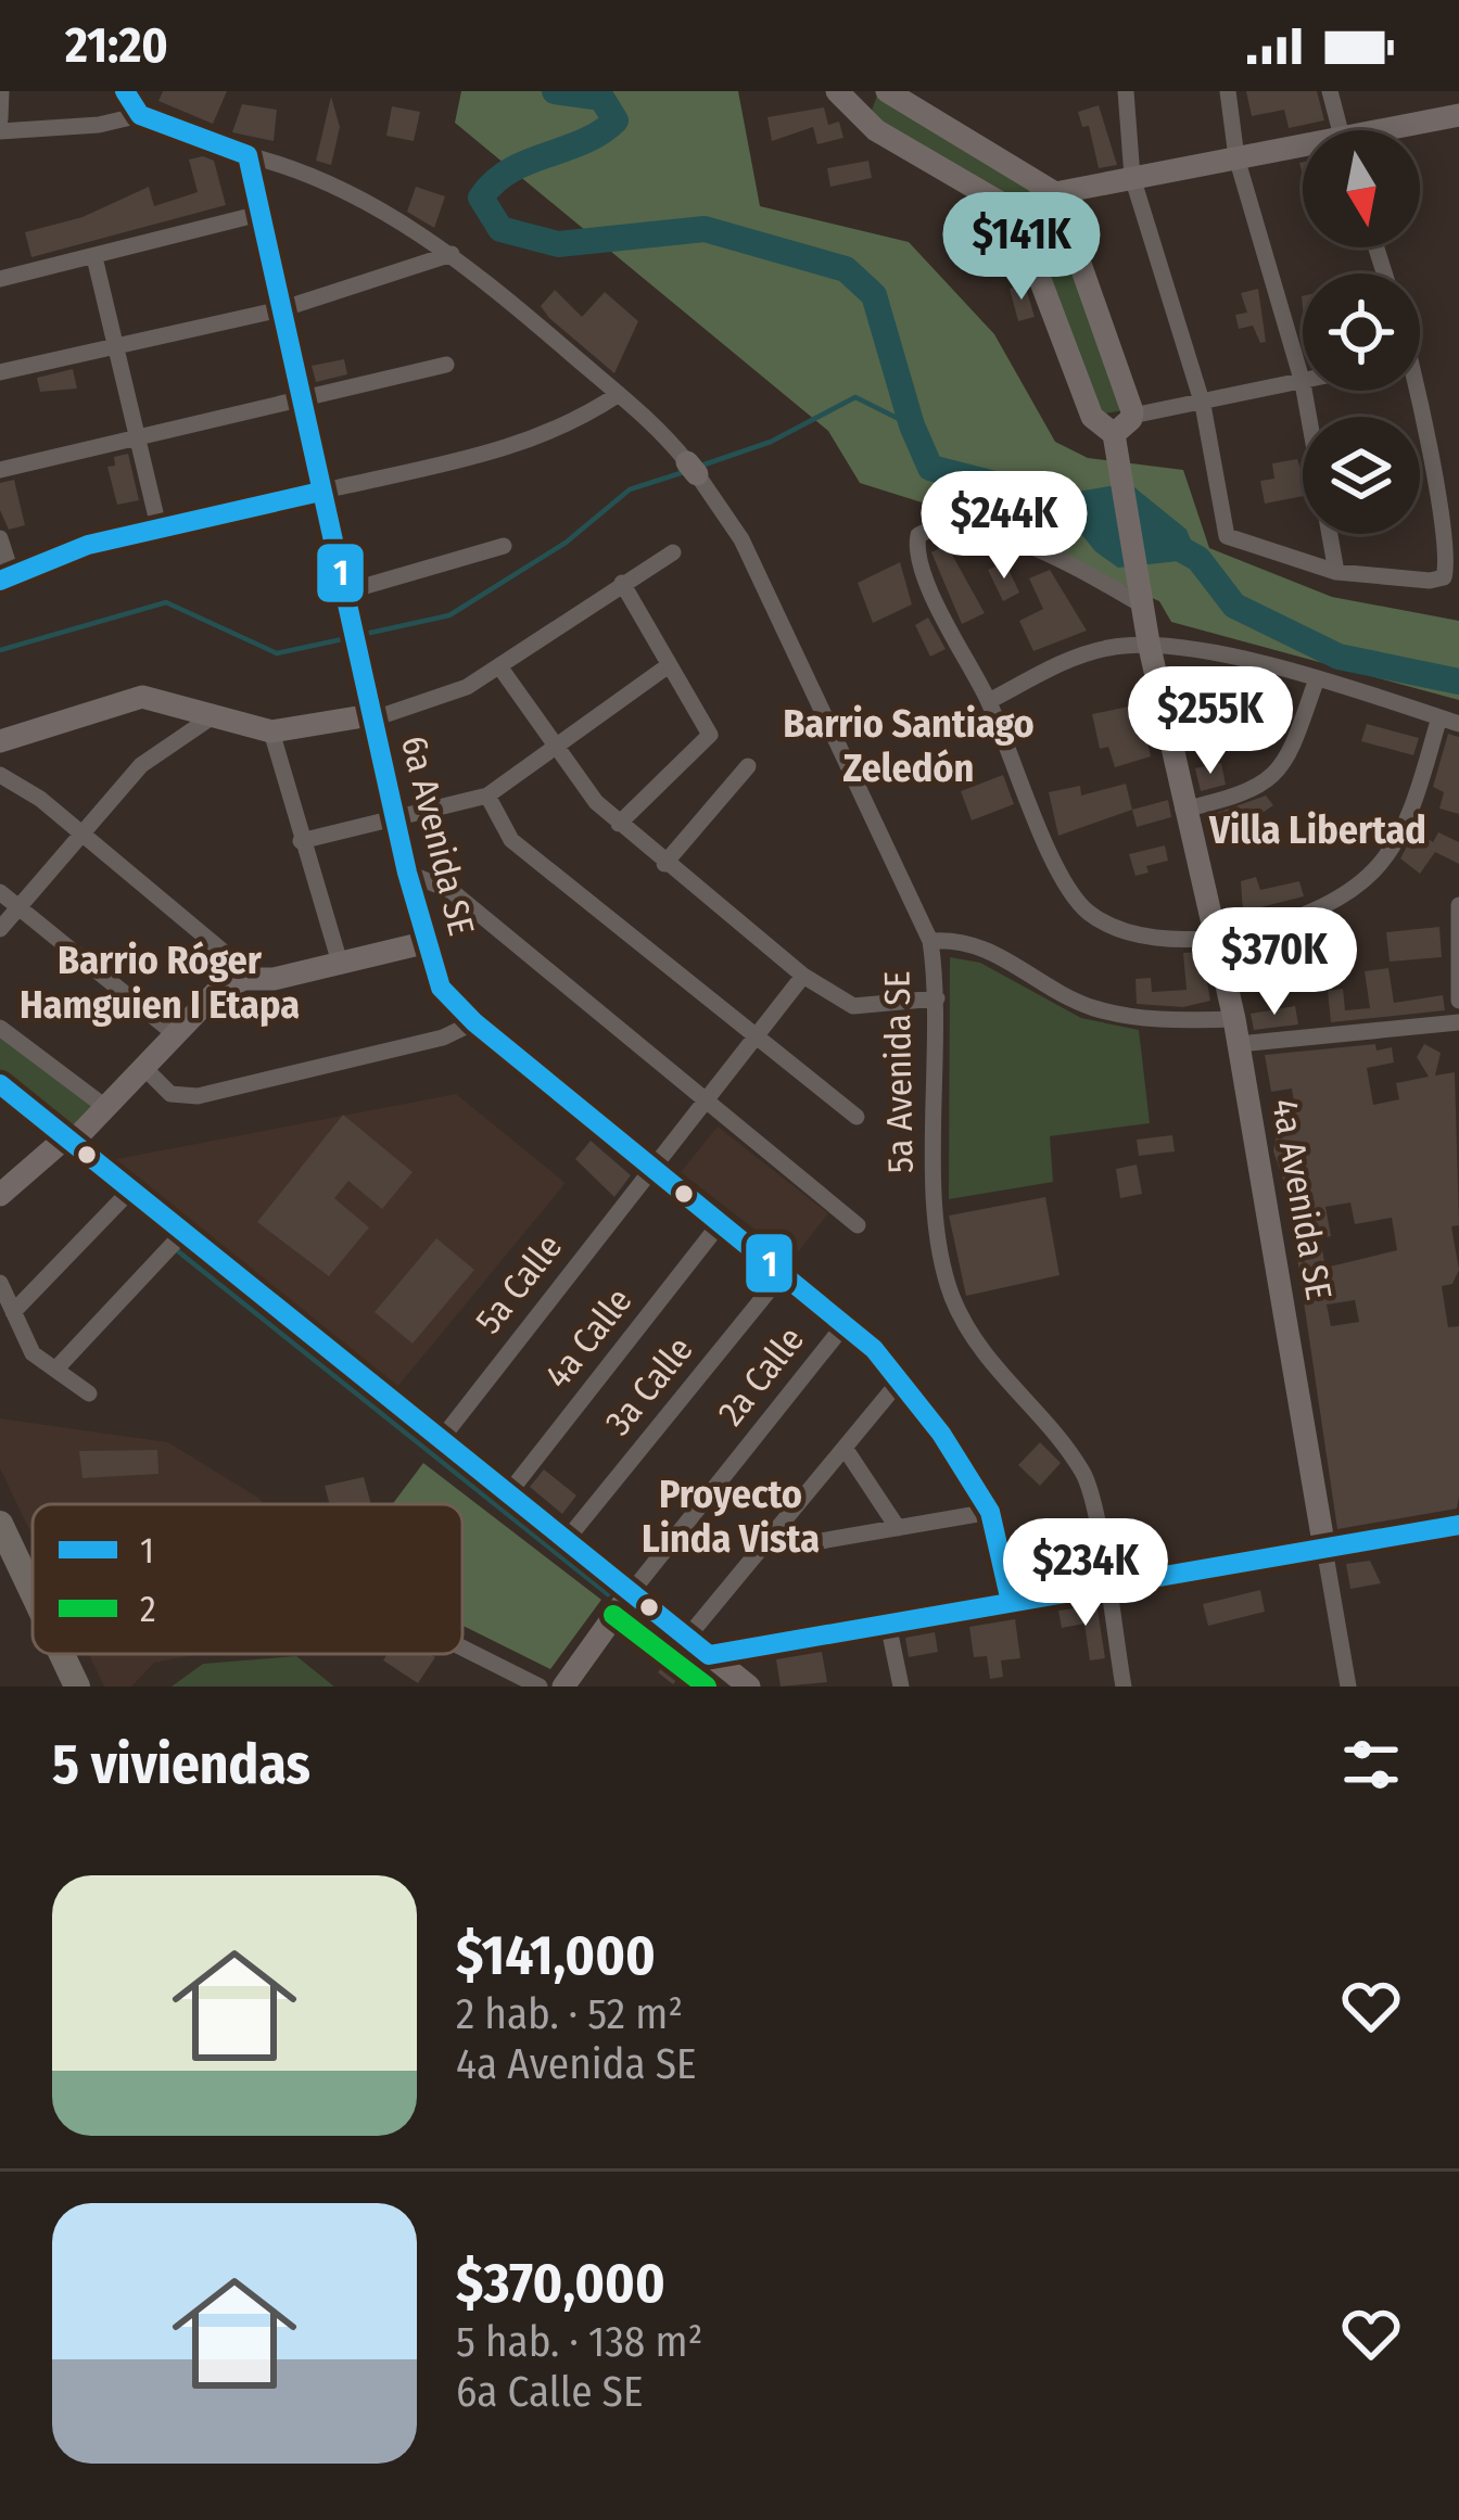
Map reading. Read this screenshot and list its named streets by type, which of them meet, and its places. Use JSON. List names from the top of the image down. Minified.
{"streets":{"street":["6a Avenida SE","5a Avenida SE","4a Avenida SE","5a Calle","4a Calle","2a Calle","3a Calle"]},"crossings":[["6a Avenida SE","5a Avenida SE"],["6a Avenida SE","5a Calle"],["6a Avenida SE","4a Calle"],["6a Avenida SE","2a Calle"],["6a Avenida SE","3a Calle"]],"districts":["Barrio Santiago Zeledón","Villa Libertad","Barrio Róger Hamguien I Etapa","Proyecto Linda Vista"],"lines":["transit line 1","transit line 2"],"legend":["1","2"],"north":"bottom","page":{"status":"21:20","price":["$141K","$244K","$255K","$370K","$234K"],"heading":"5 viviendas","list":[{"name":"$141,000","note":"2 hab. · 52 m² · 4a Avenida SE"},{"name":"$370,000","note":"5 hab. · 138 m² · 6a Calle SE"}]}}
